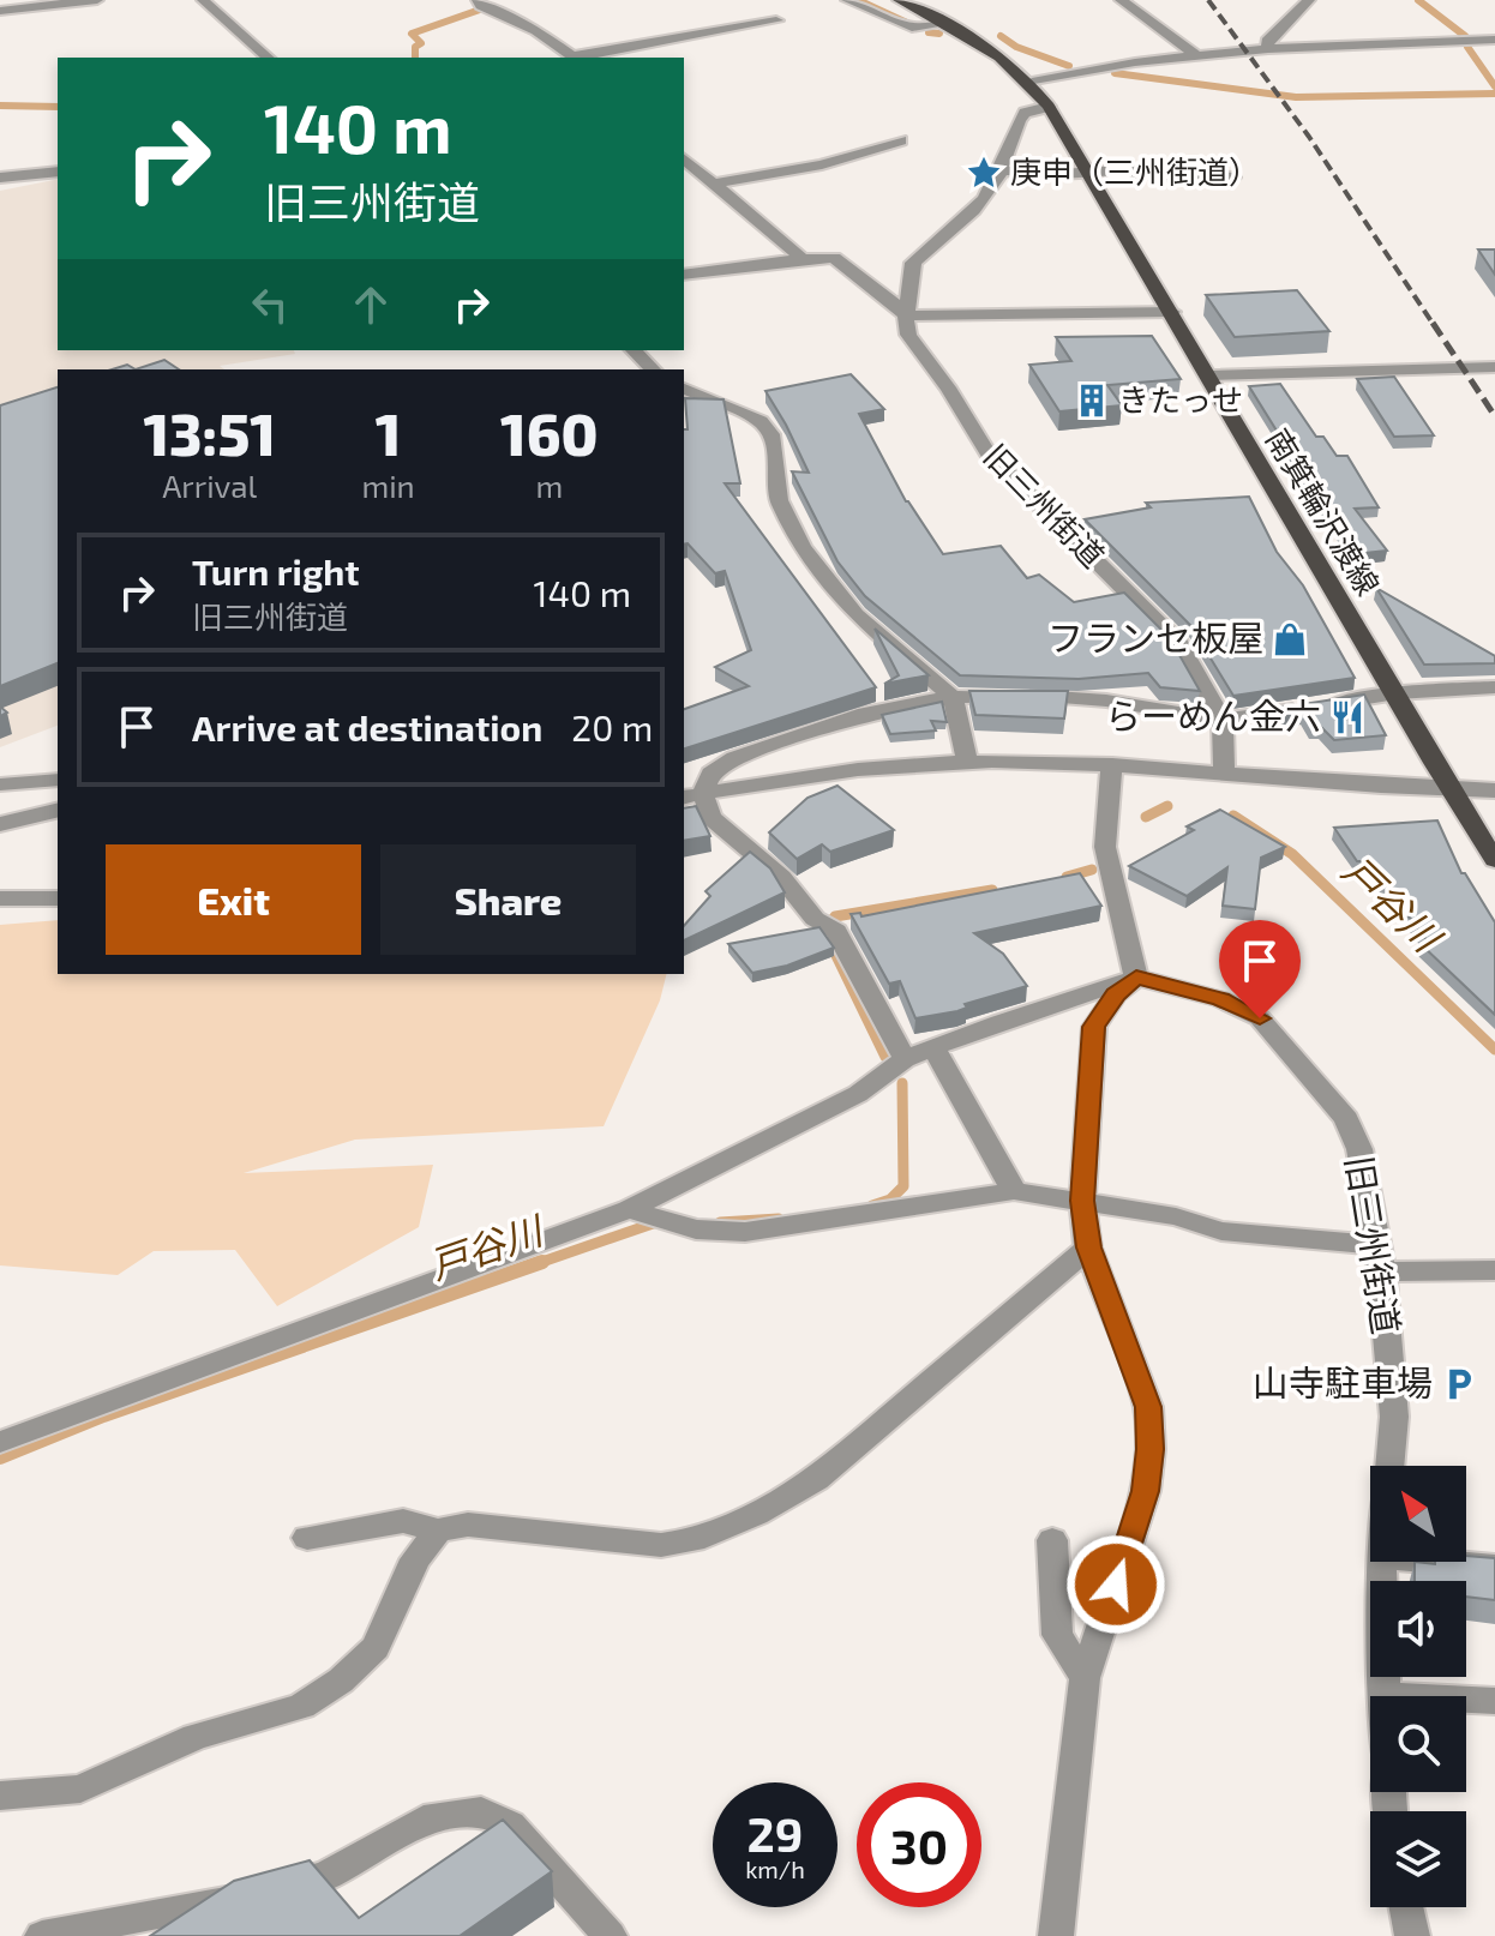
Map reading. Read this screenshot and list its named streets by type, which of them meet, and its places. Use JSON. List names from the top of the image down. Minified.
{"streets":{"main road":["南箕輪沢渡線"],"street":["旧三州街道"]},"crossings":[["旧三州街道","南箕輪沢渡線"]],"water":["戸谷川"],"places":{"place":["庚申（三州街道）"],"building":["きたっせ"],"shop":["フランセ板屋"],"restaurant":["らーめん金六"],"parking":["山寺駐車場"]},"north":"top left","page":{"turn":["140 m","旧三州街道"],"eta":["13:51","Arrival","1","min","160","m"],"list":[{"name":"Turn right","note":"旧三州街道","value":"140 m"},{"name":"Arrive at destination","value":"20 m"}],"buttons":["Exit","Share"],"speed":"29 km/h","limit":"30"}}
